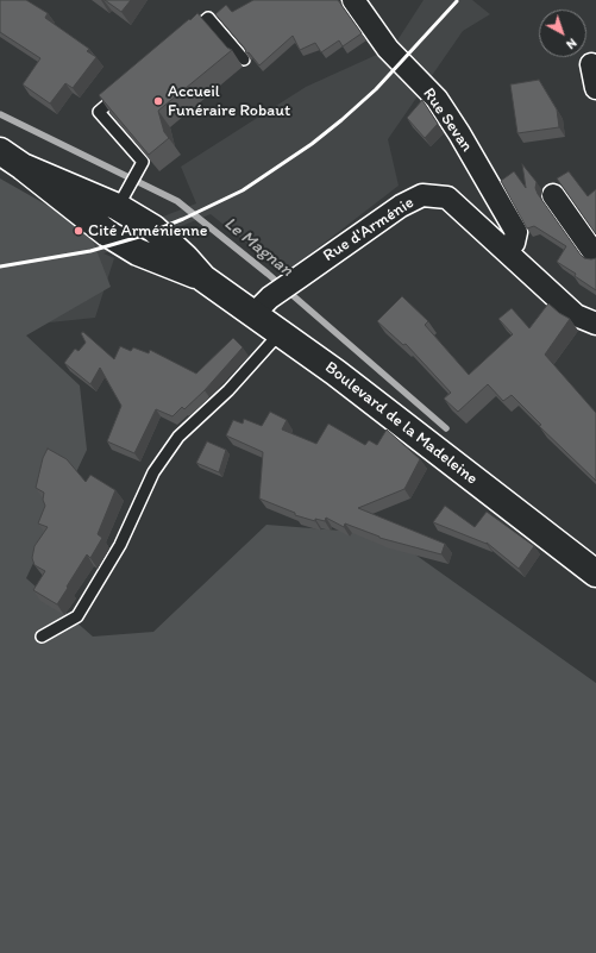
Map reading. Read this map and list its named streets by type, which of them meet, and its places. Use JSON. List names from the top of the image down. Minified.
{"streets":{"street":["Rue Sevan","Rue d'Arménie","Boulevard de la Madeleine"]},"crossings":[["Rue Sevan","Rue d'Arménie"],["Rue d'Arménie","Boulevard de la Madeleine"]],"water":["Le Magnan"],"places":["Accueil Funéraire Robaut","Cité Arménienne"],"north":"bottom right"}
